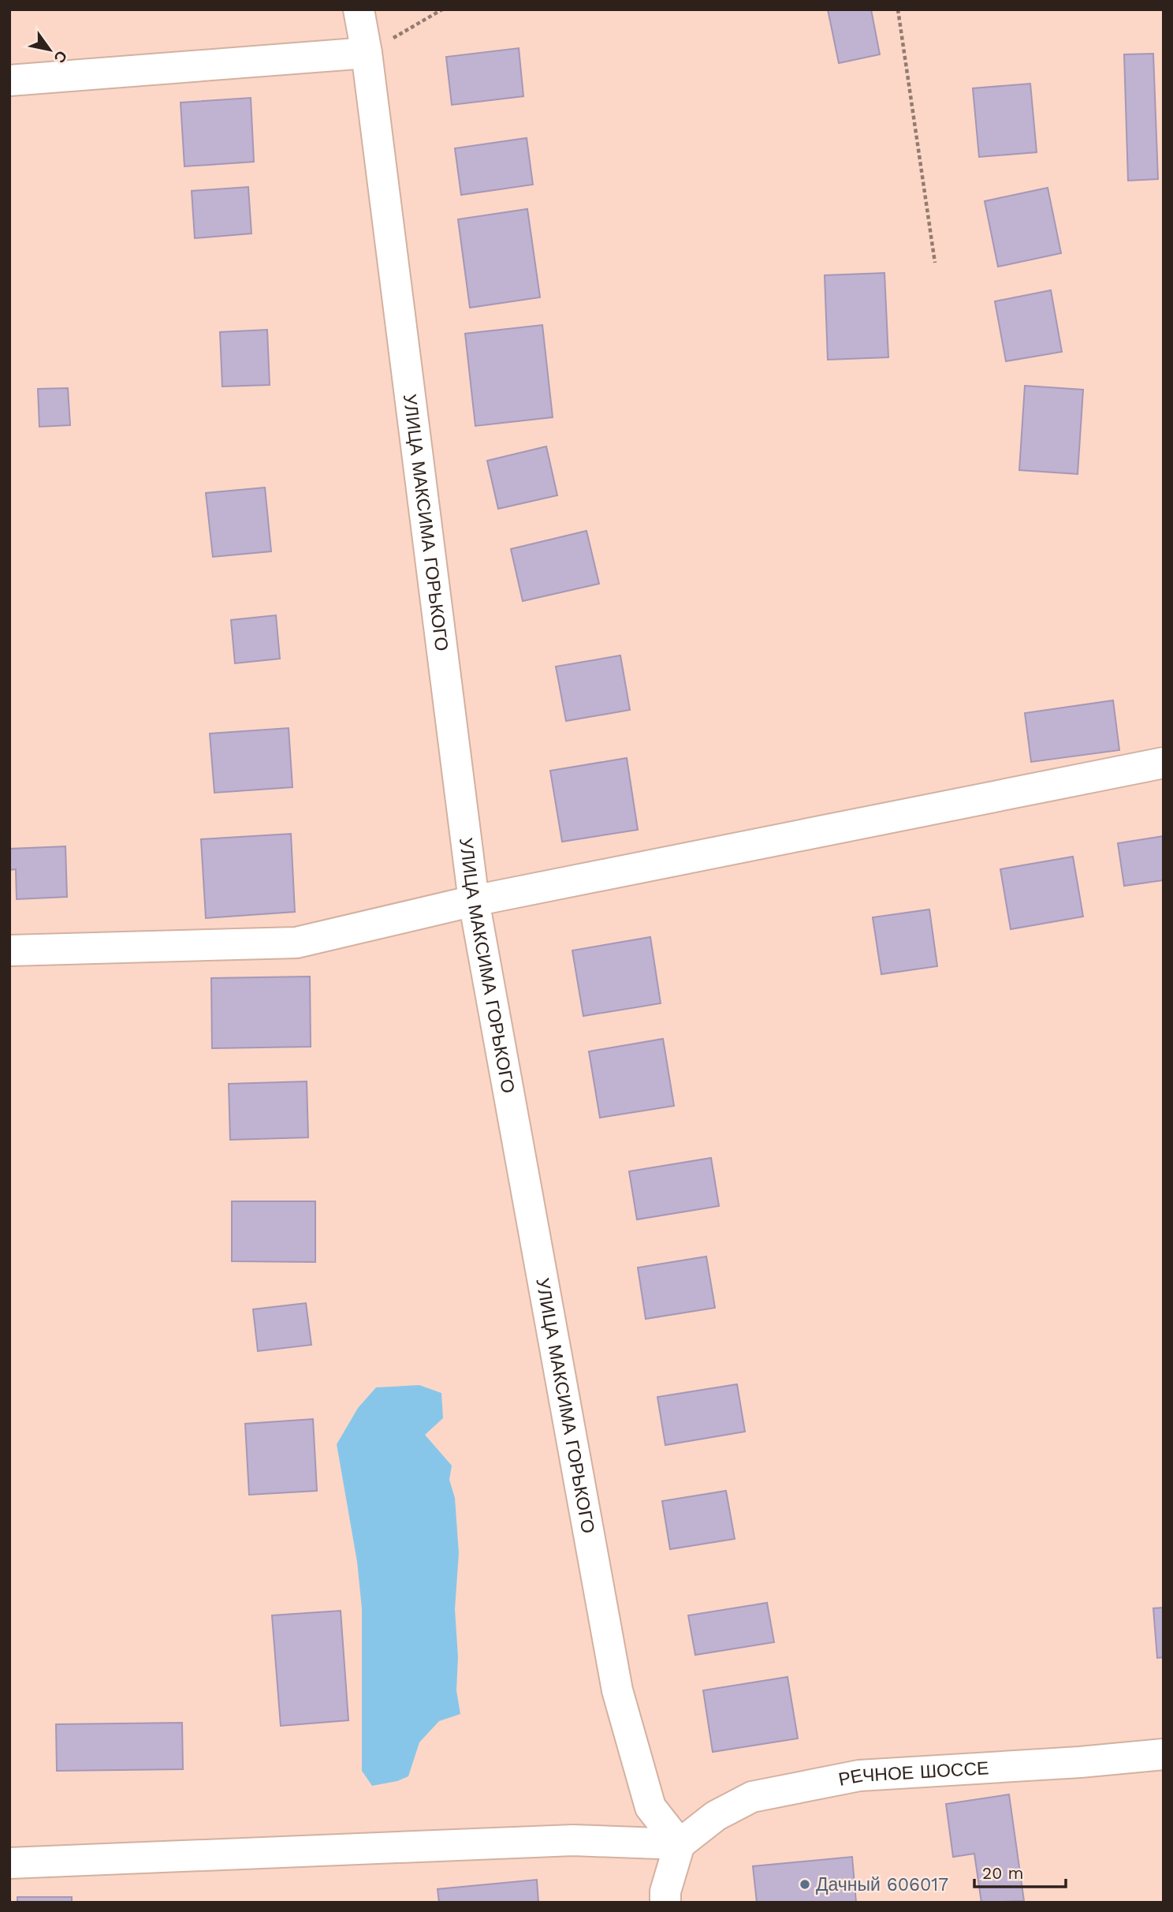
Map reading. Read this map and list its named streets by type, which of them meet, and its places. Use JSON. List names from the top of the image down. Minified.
{"streets":{"street":["УЛИЦА МАКСИМА ГОРЬКОГО","РЕЧНОЕ ШОССЕ"]},"crossings":[["УЛИЦА МАКСИМА ГОРЬКОГО","РЕЧНОЕ ШОССЕ"]],"places":["Дачный 606017"],"scale_bar":"20 m","north":"bottom right"}
